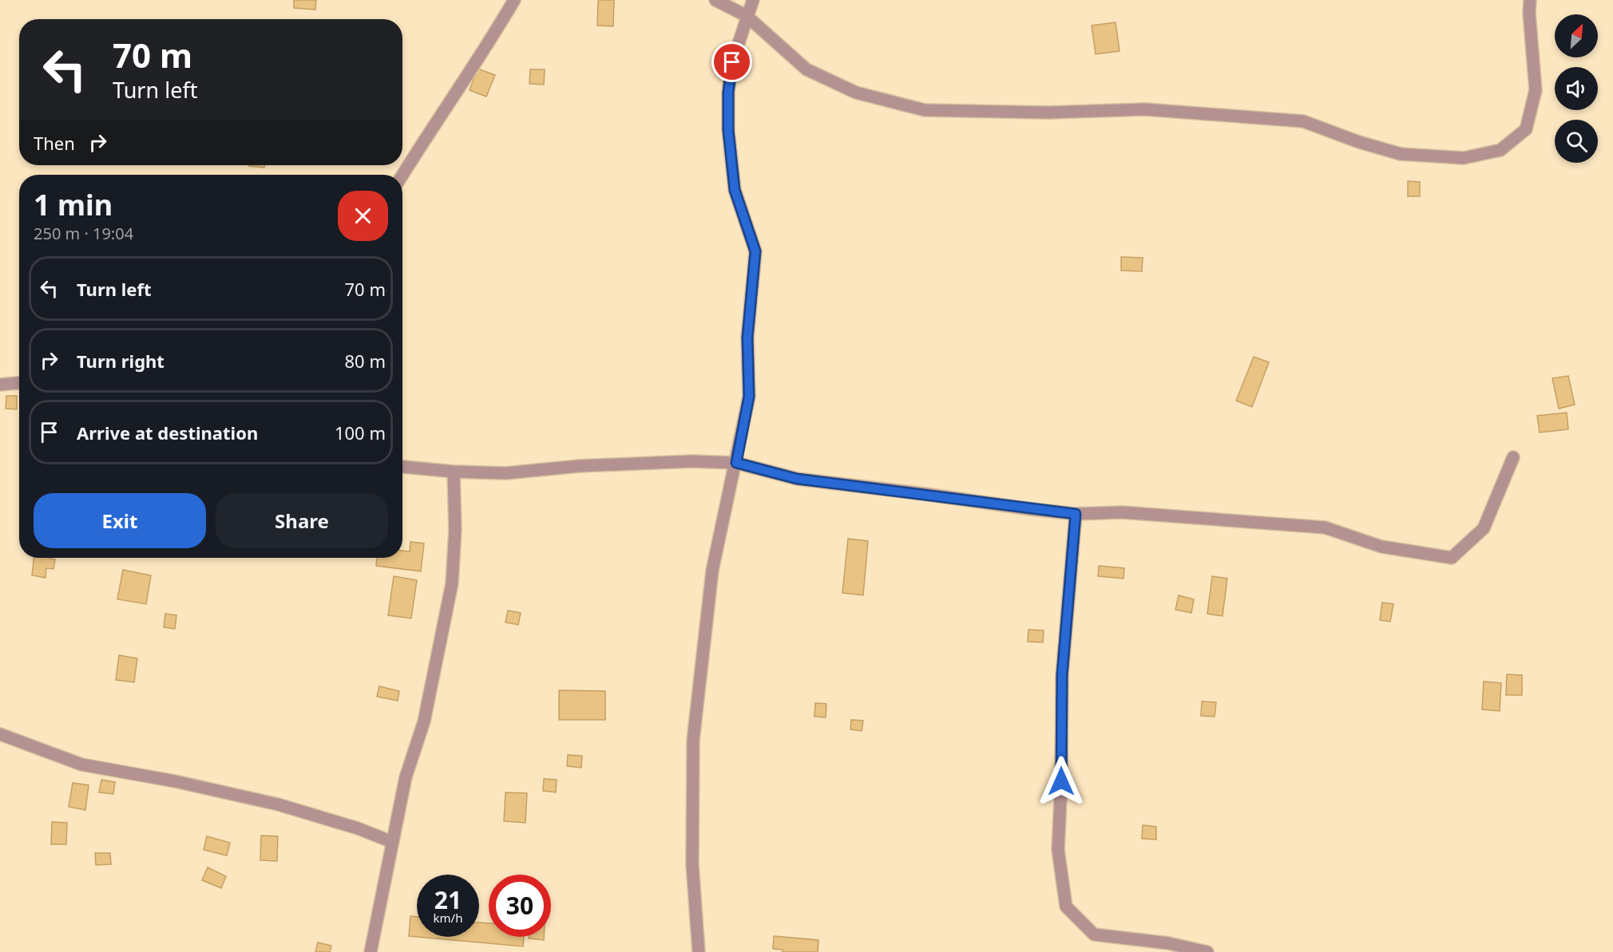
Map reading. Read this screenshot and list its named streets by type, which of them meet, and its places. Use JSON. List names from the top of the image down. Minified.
{"north":"top right","page":{"turn":["70 m","Turn left"],"then":"Then","heading":["1 min","250 m · 19:04"],"list":[{"name":"Turn left","value":"70 m"},{"name":"Turn right","value":"80 m"},{"name":"Arrive at destination","value":"100 m"}],"buttons":["Exit","Share"],"speed":"21 km/h","limit":"30"}}
